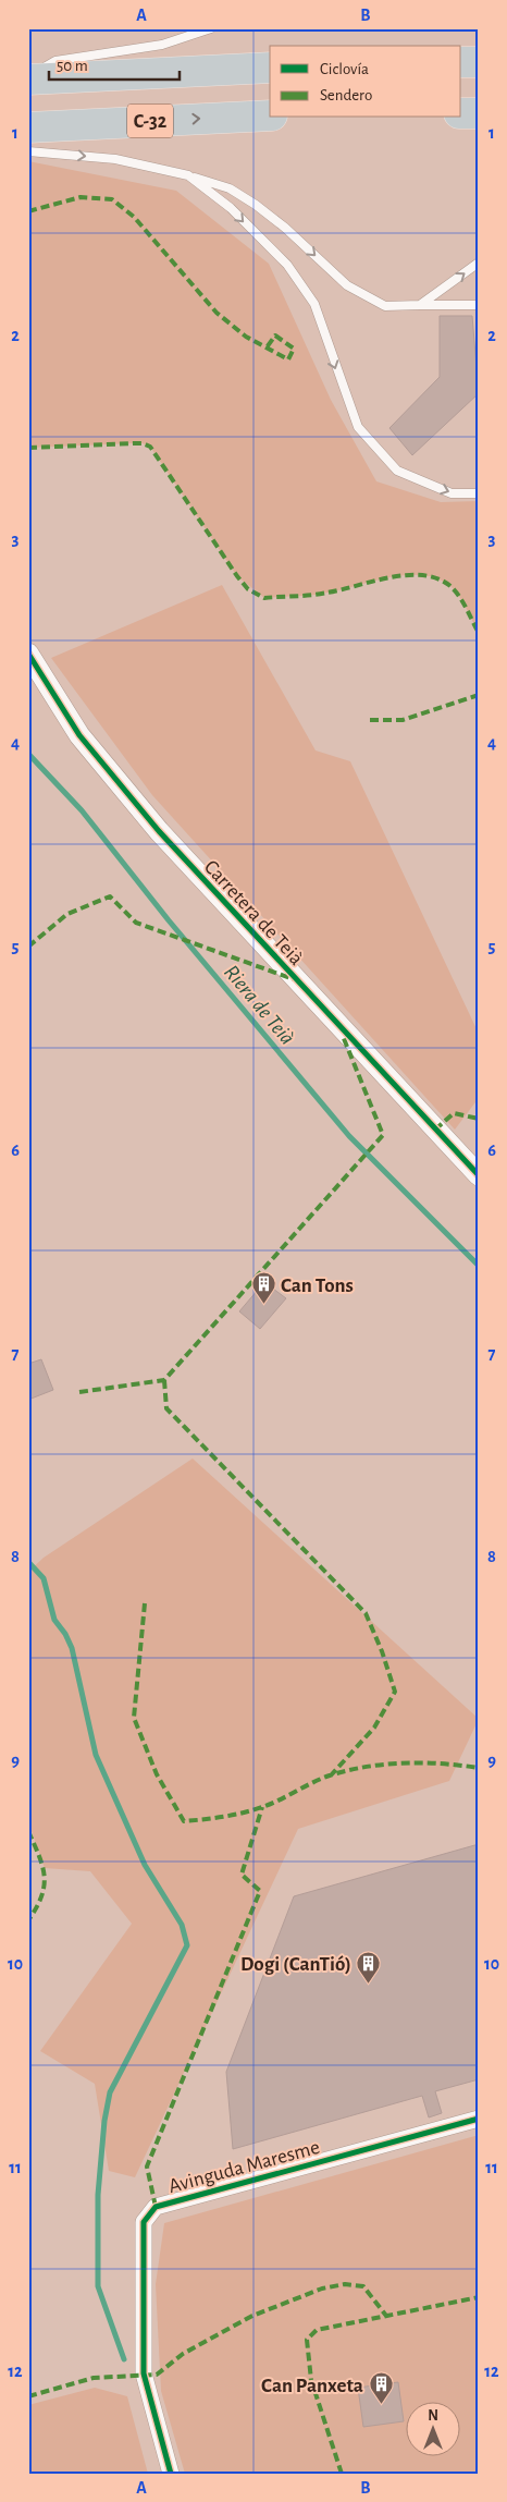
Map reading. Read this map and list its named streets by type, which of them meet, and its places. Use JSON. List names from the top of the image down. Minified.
{"streets":{"highway":["C-32"],"street":["Carretera de Teià","Avinguda Maresme"]},"water":["Riera de Teià"],"places":{"building":["Can Tons","Dogi (CanTió)","Can Panxeta"]},"legend":["Ciclovía","Sendero"],"scale_bar":"50 m","north":"top","grid":{"columns":["A","B"],"rows":["1","2","3","4","5","6","7","8","9","10","11","12"]}}
